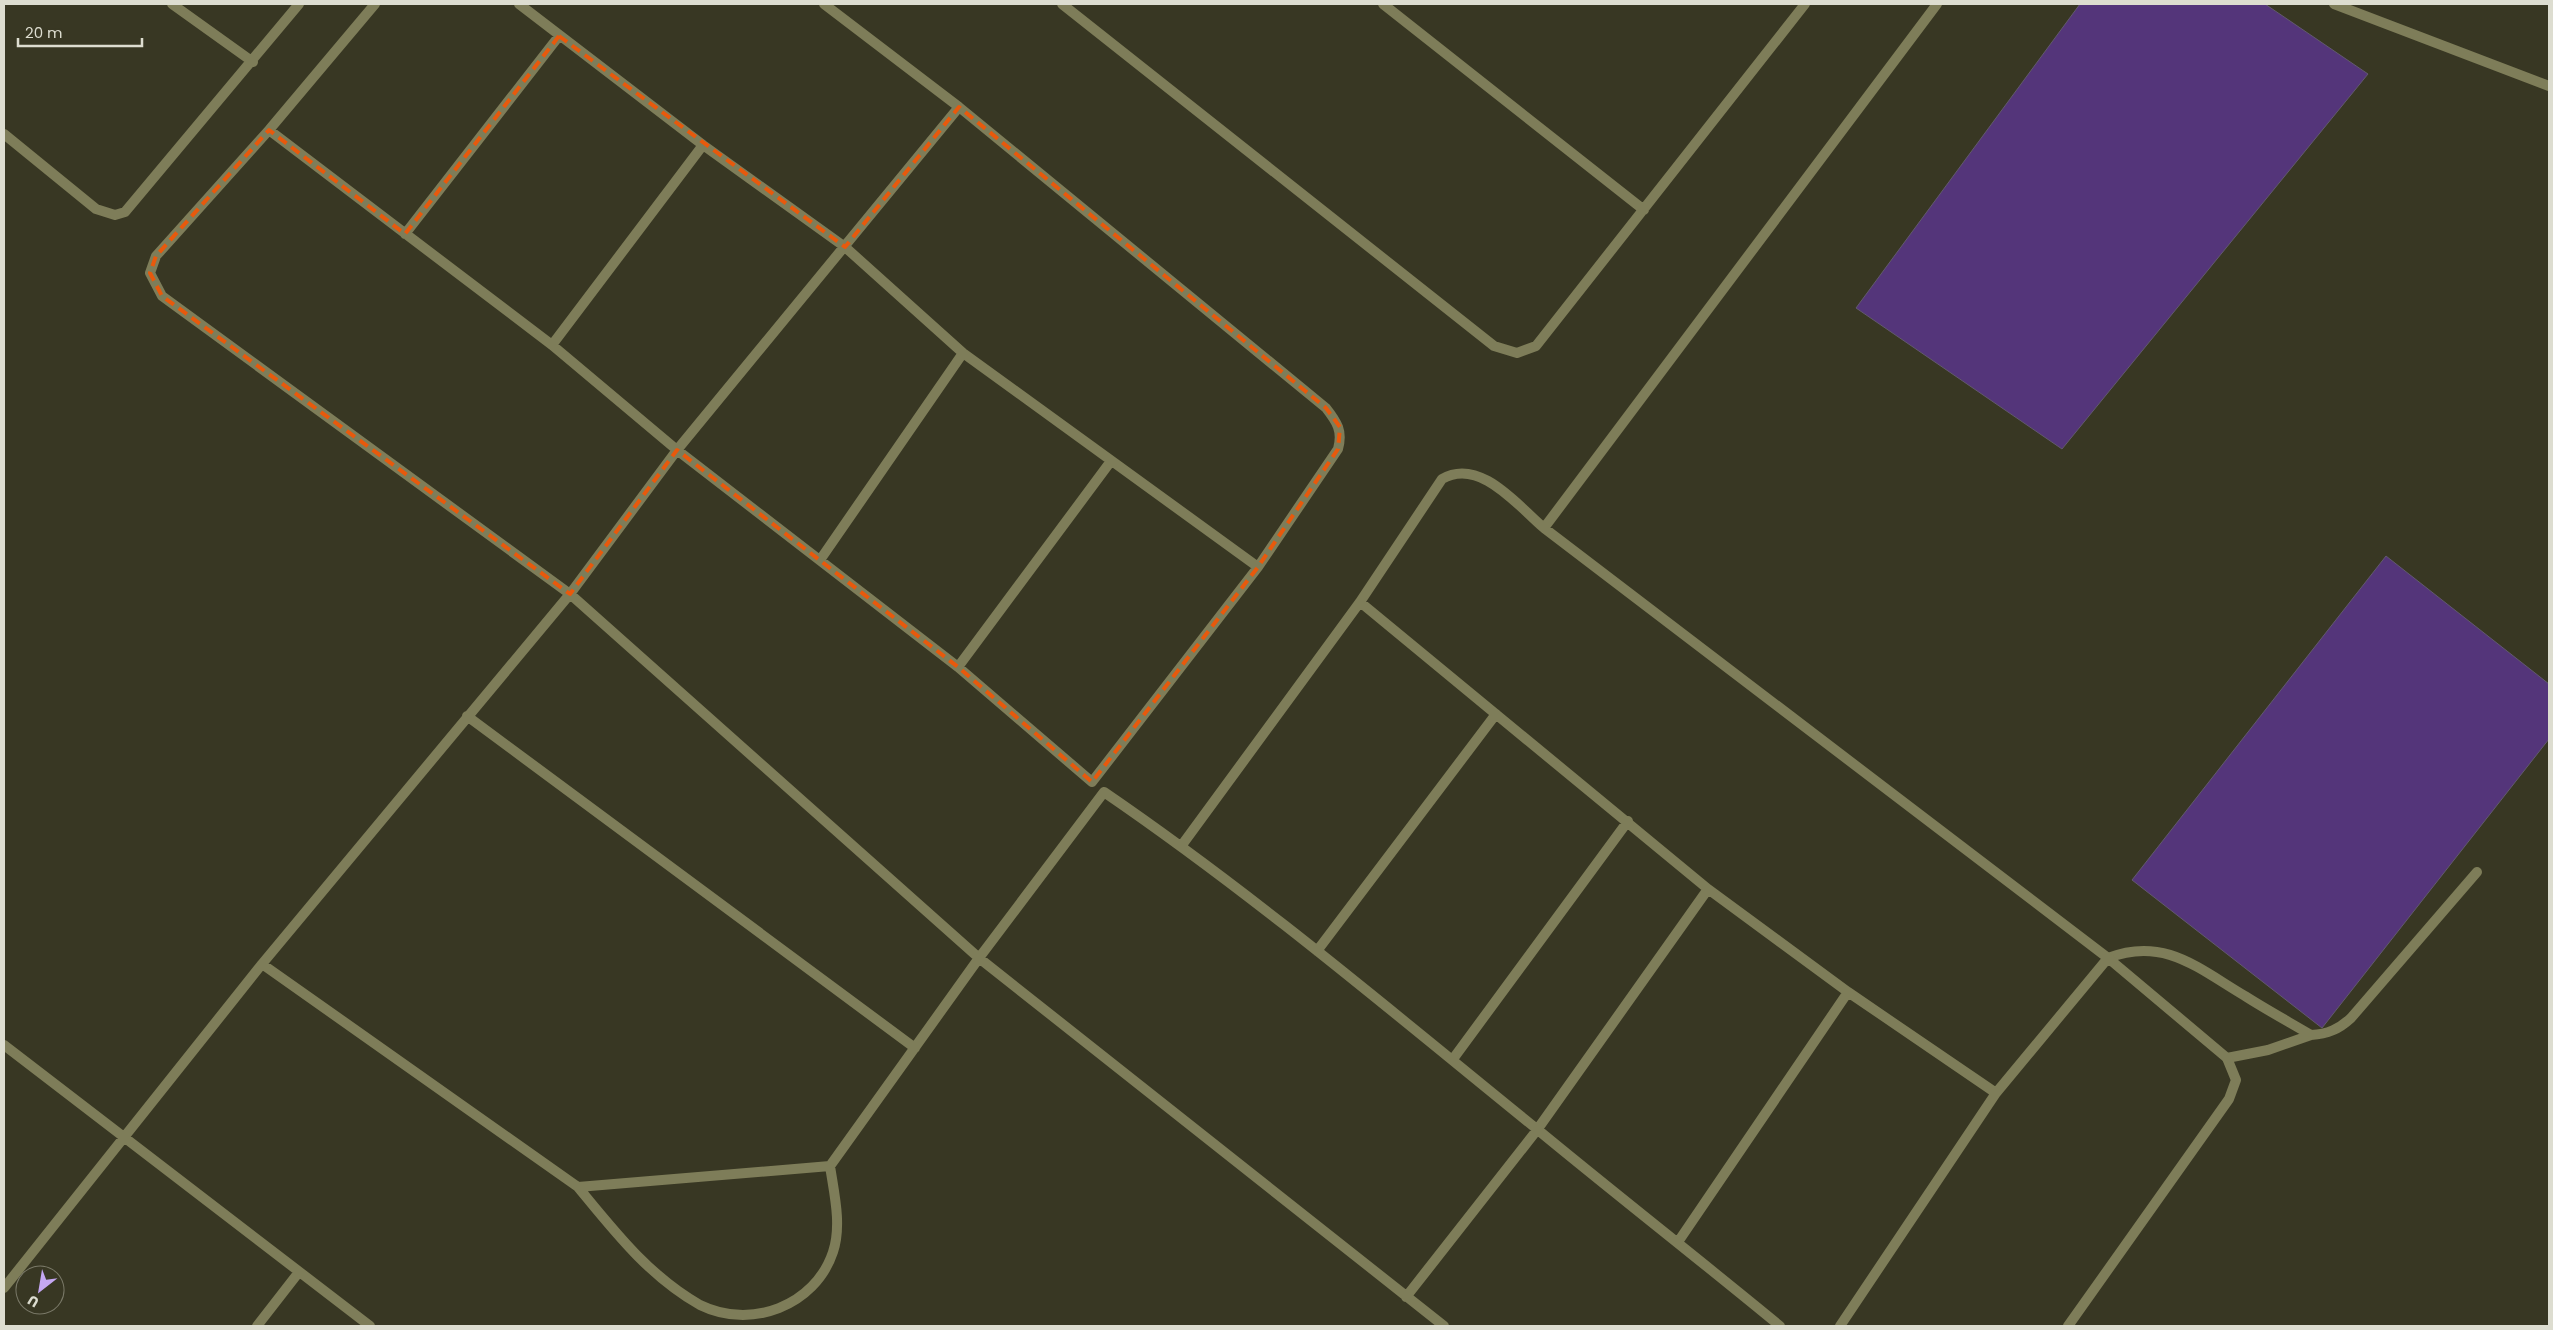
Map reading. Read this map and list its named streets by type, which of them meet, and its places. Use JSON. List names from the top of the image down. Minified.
{"scale_bar":"20 m","north":"bottom left"}
